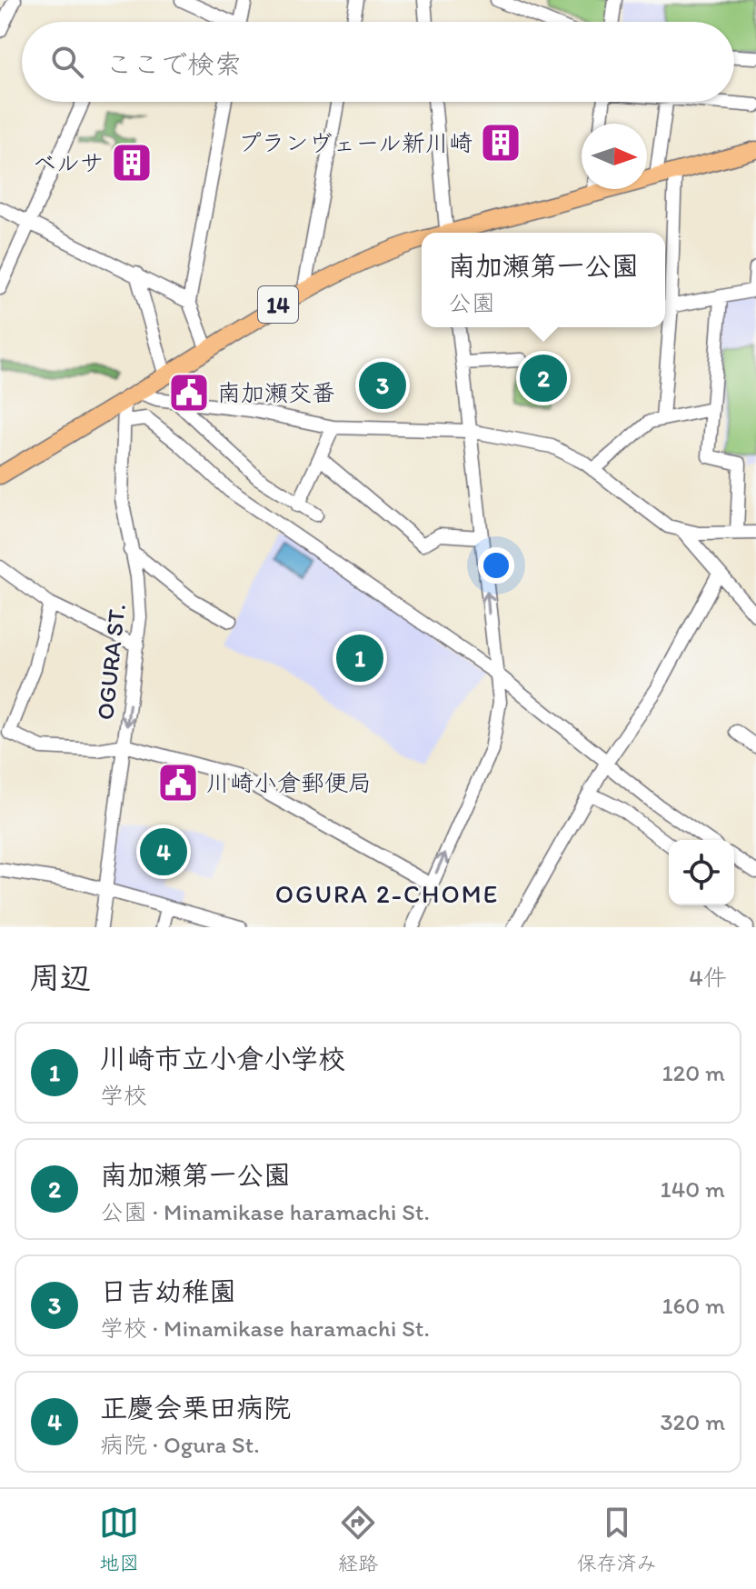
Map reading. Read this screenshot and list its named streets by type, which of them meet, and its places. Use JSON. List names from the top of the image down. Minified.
{"streets":{"main road":["14"],"street":["OGURA ST."]},"crossings":[["14","OGURA ST."]],"districts":["OGURA 2-CHOME"],"places":{"building":["プランヴェール新川崎","ベルサ"],"public building":["南加瀬交番","川崎小倉郵便局"]},"north":"right","page":{"search":"ここで検索","popup":["南加瀬第一公園","公園"],"pins":["2","3","1","4"],"heading":["周辺","4件"],"list":[{"mark":"1","name":"川崎市立小倉小学校","note":"学校","value":"120 m"},{"mark":"2","name":"南加瀬第一公園","note":"公園 · Minamikase haramachi St.","value":"140 m"},{"mark":"3","name":"日吉幼稚園","note":"学校 · Minamikase haramachi St.","value":"160 m"},{"mark":"4","name":"正慶会栗田病院","note":"病院 · Ogura St.","value":"320 m"}],"nav":["地図","経路","保存済み"]}}
